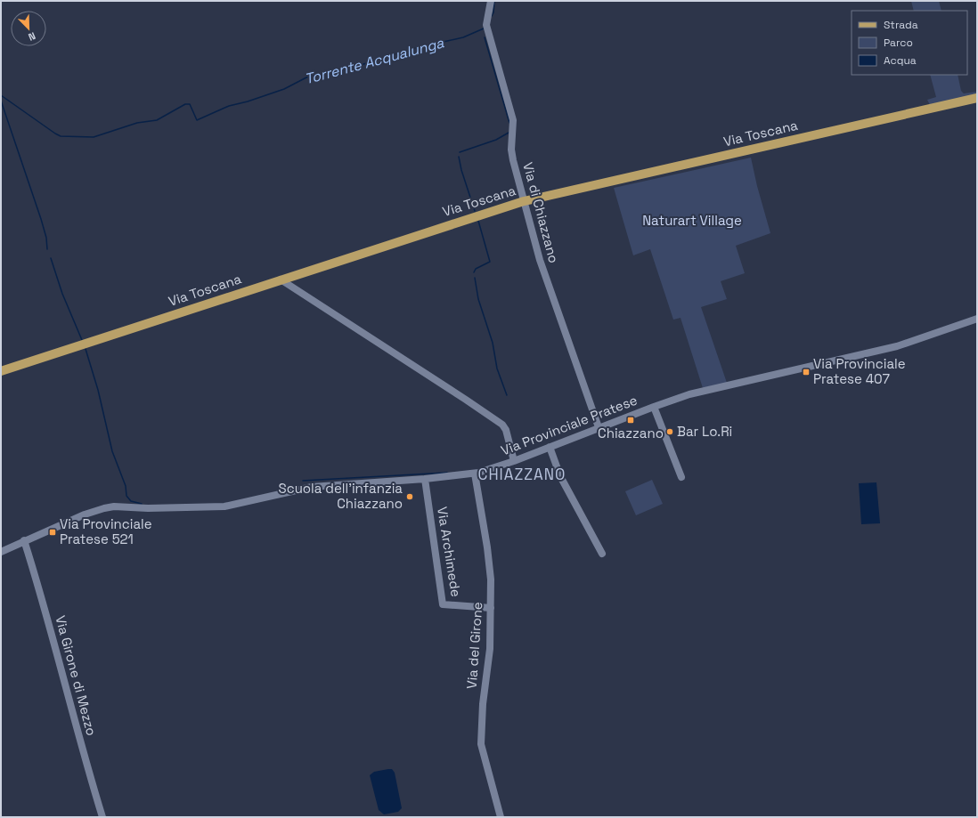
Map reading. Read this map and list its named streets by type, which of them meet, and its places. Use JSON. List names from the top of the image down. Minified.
{"streets":{"main road":["Via Toscana"],"street":["Via di Chiazzano","Via Provinciale Pratese","Via Archimede","Via del Girone","Via Girone di Mezzo"]},"crossings":[["Via Toscana","Via di Chiazzano"],["Via di Chiazzano","Via Provinciale Pratese"],["Via Provinciale Pratese","Via Archimede"],["Via Provinciale Pratese","Via del Girone"],["Via Provinciale Pratese","Via Girone di Mezzo"],["Via Archimede","Via del Girone"]],"districts":["CHIAZZANO"],"water":["Torrente Acqualunga"],"parks":["Naturart Village"],"places":{"transit":["Via Provinciale Pratese 407","Chiazzano","Via Provinciale Pratese 521"],"other":["Bar Lo.Ri","Scuola dell'infanzia Chiazzano"]},"legend":["Strada","Parco","Acqua"],"north":"bottom right"}
